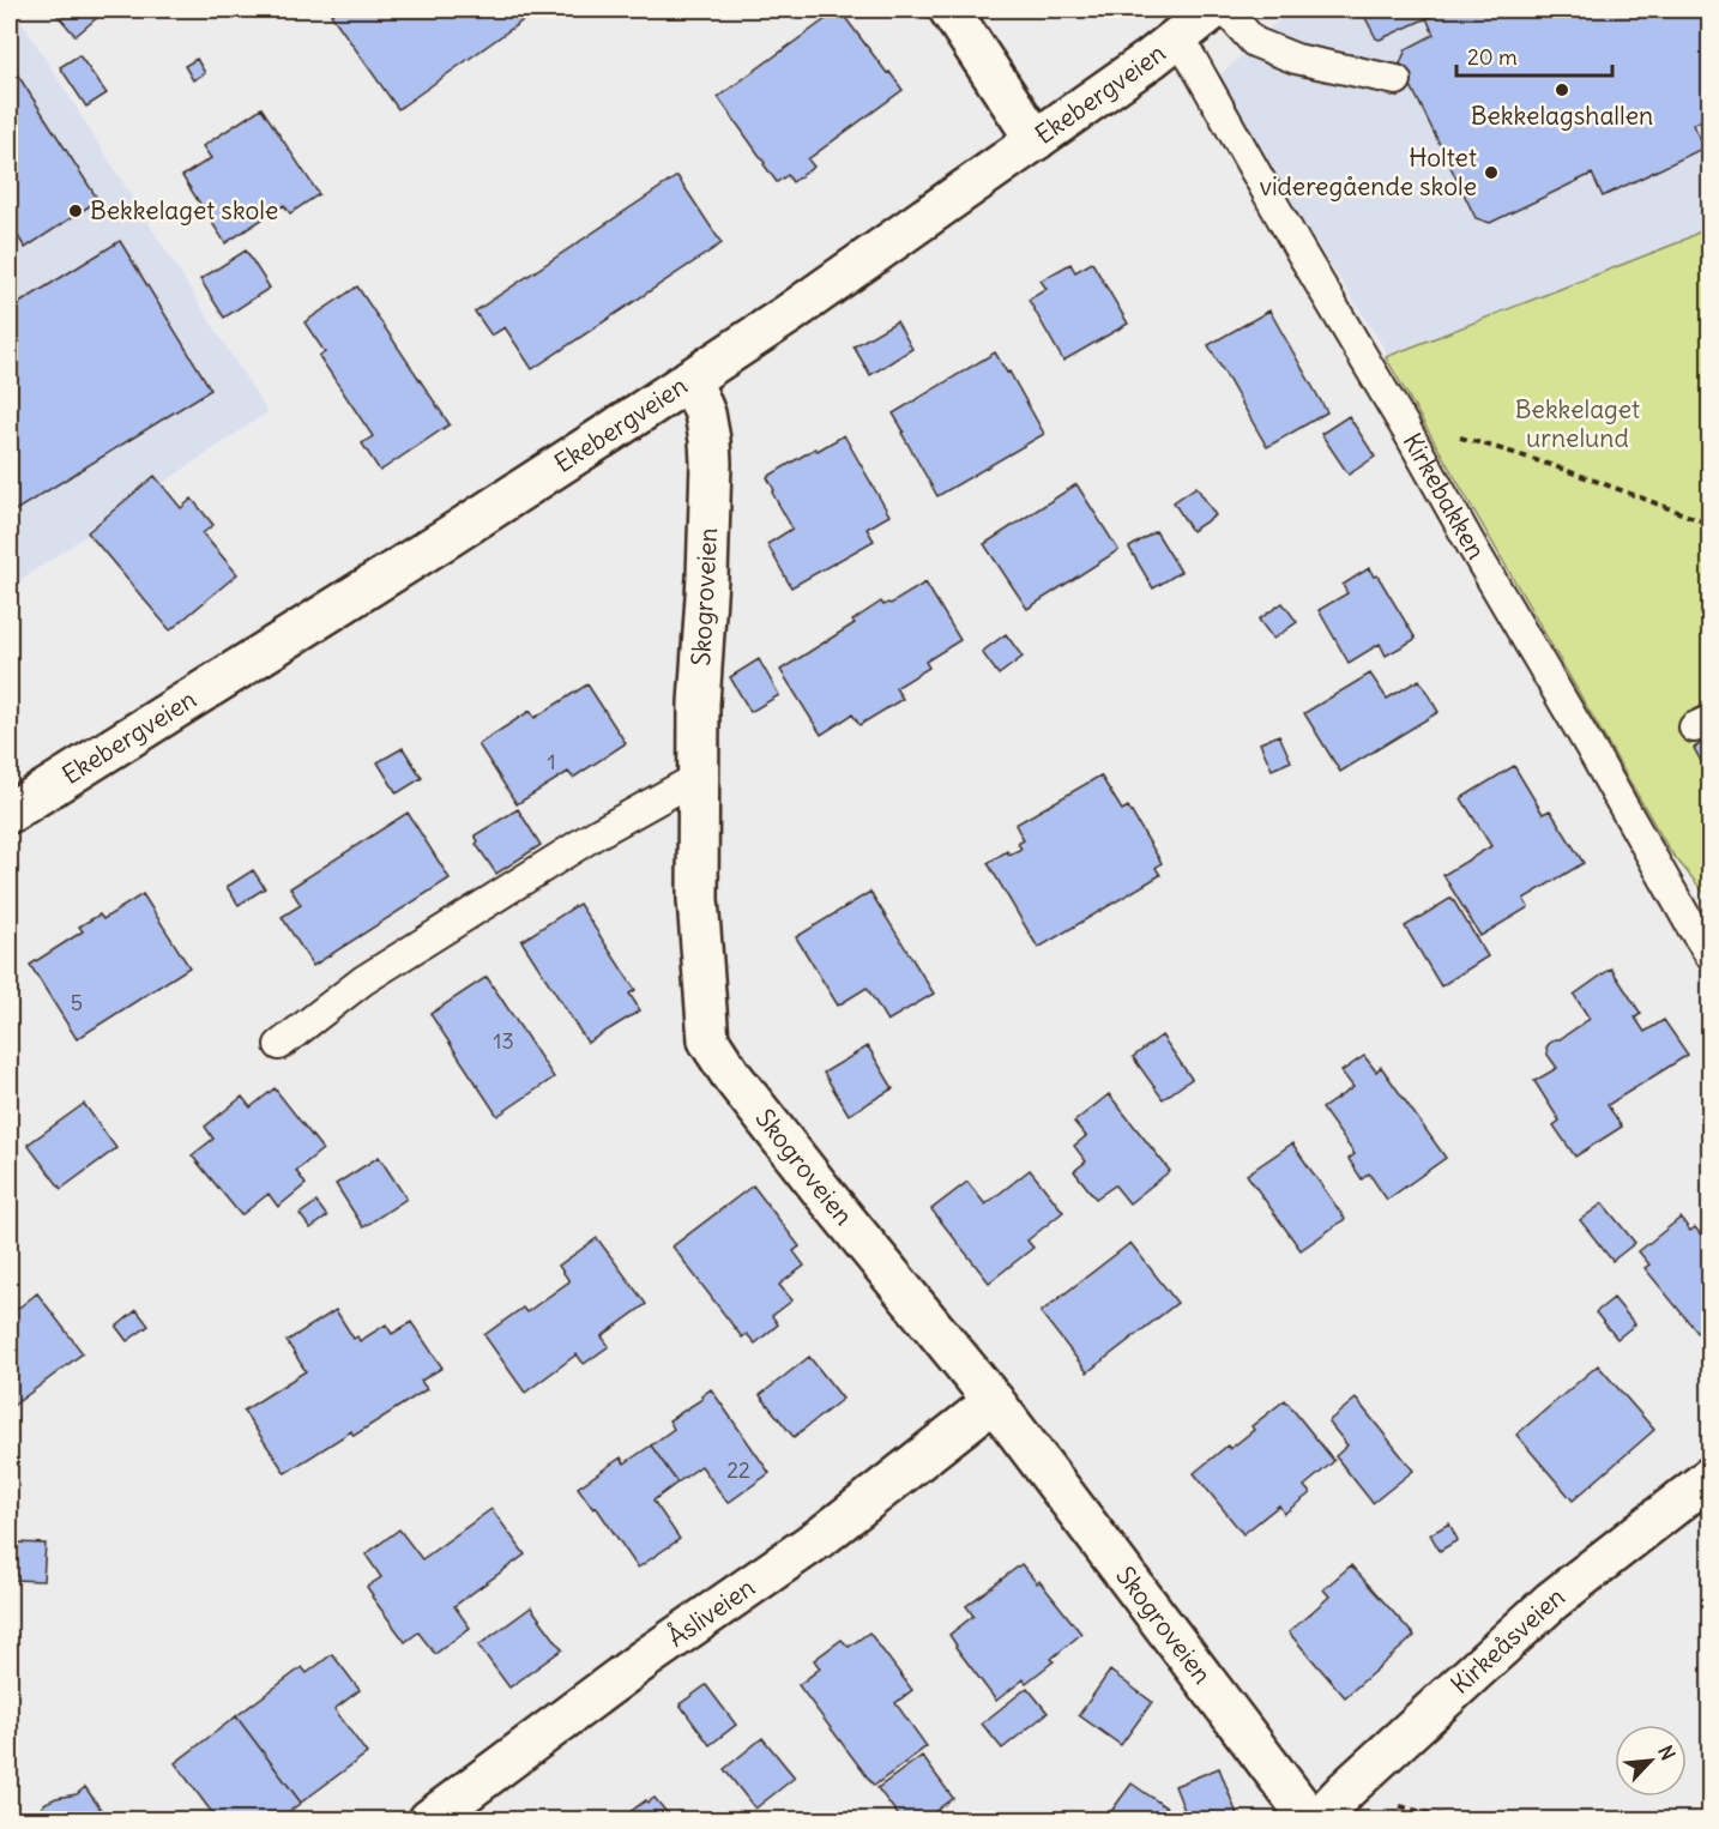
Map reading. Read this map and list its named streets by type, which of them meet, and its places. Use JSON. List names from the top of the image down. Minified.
{"streets":{"street":["Ekebergveien","Skogroveien","Åsliveien","Kirkeåsveien"],"lane":["Kirkebakken"]},"crossings":[["Ekebergveien","Kirkebakken"],["Ekebergveien","Skogroveien"],["Skogroveien","Åsliveien"]],"parks":["Bekkelaget urnelund"],"places":["Bekkelagshallen","Holtet videregående skole","Bekkelaget skole"],"house_numbers":["1","5","13","22"],"scale_bar":"20 m","north":"top right"}
